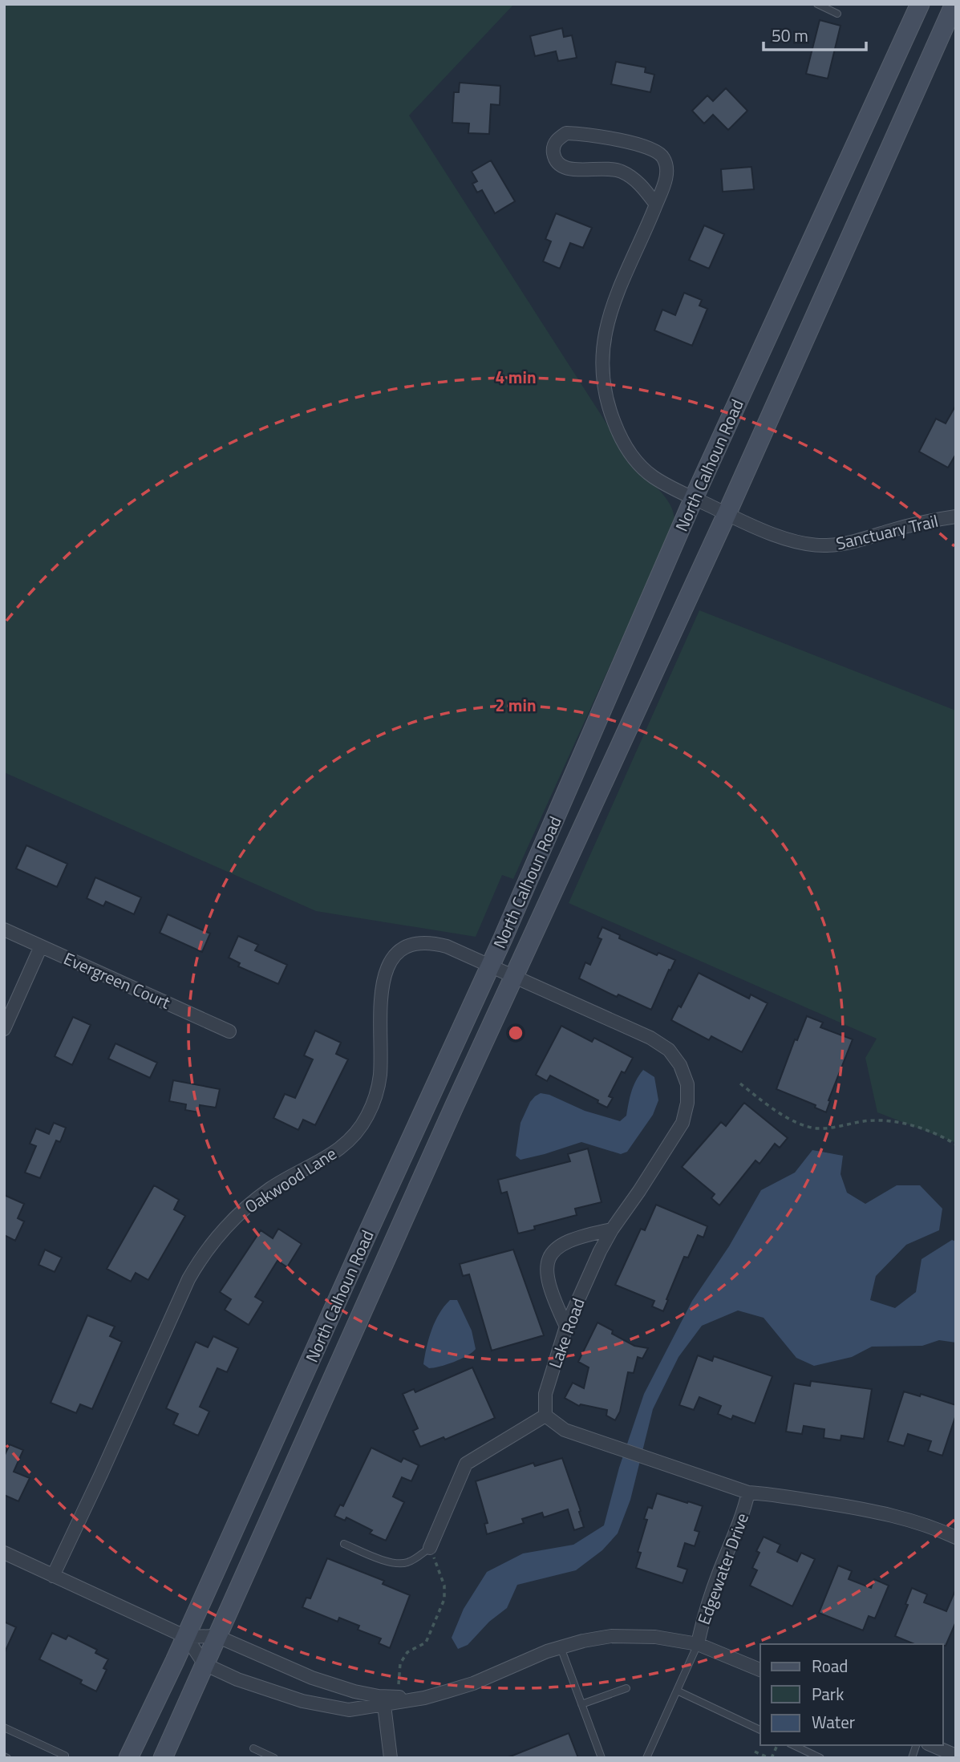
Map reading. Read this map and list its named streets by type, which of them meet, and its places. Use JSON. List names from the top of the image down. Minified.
{"streets":{"main road":["North Calhoun Road"],"street":["Sanctuary Trail","Evergreen Court","Oakwood Lane","Lake Road","Edgewater Drive"]},"crossings":[["North Calhoun Road","Sanctuary Trail"],["North Calhoun Road","Oakwood Lane"],["North Calhoun Road","Lake Road"],["Oakwood Lane","Lake Road"]],"legend":["Road","Park","Water"],"scale_bar":"50 m","rings":["4 min","2 min"]}
